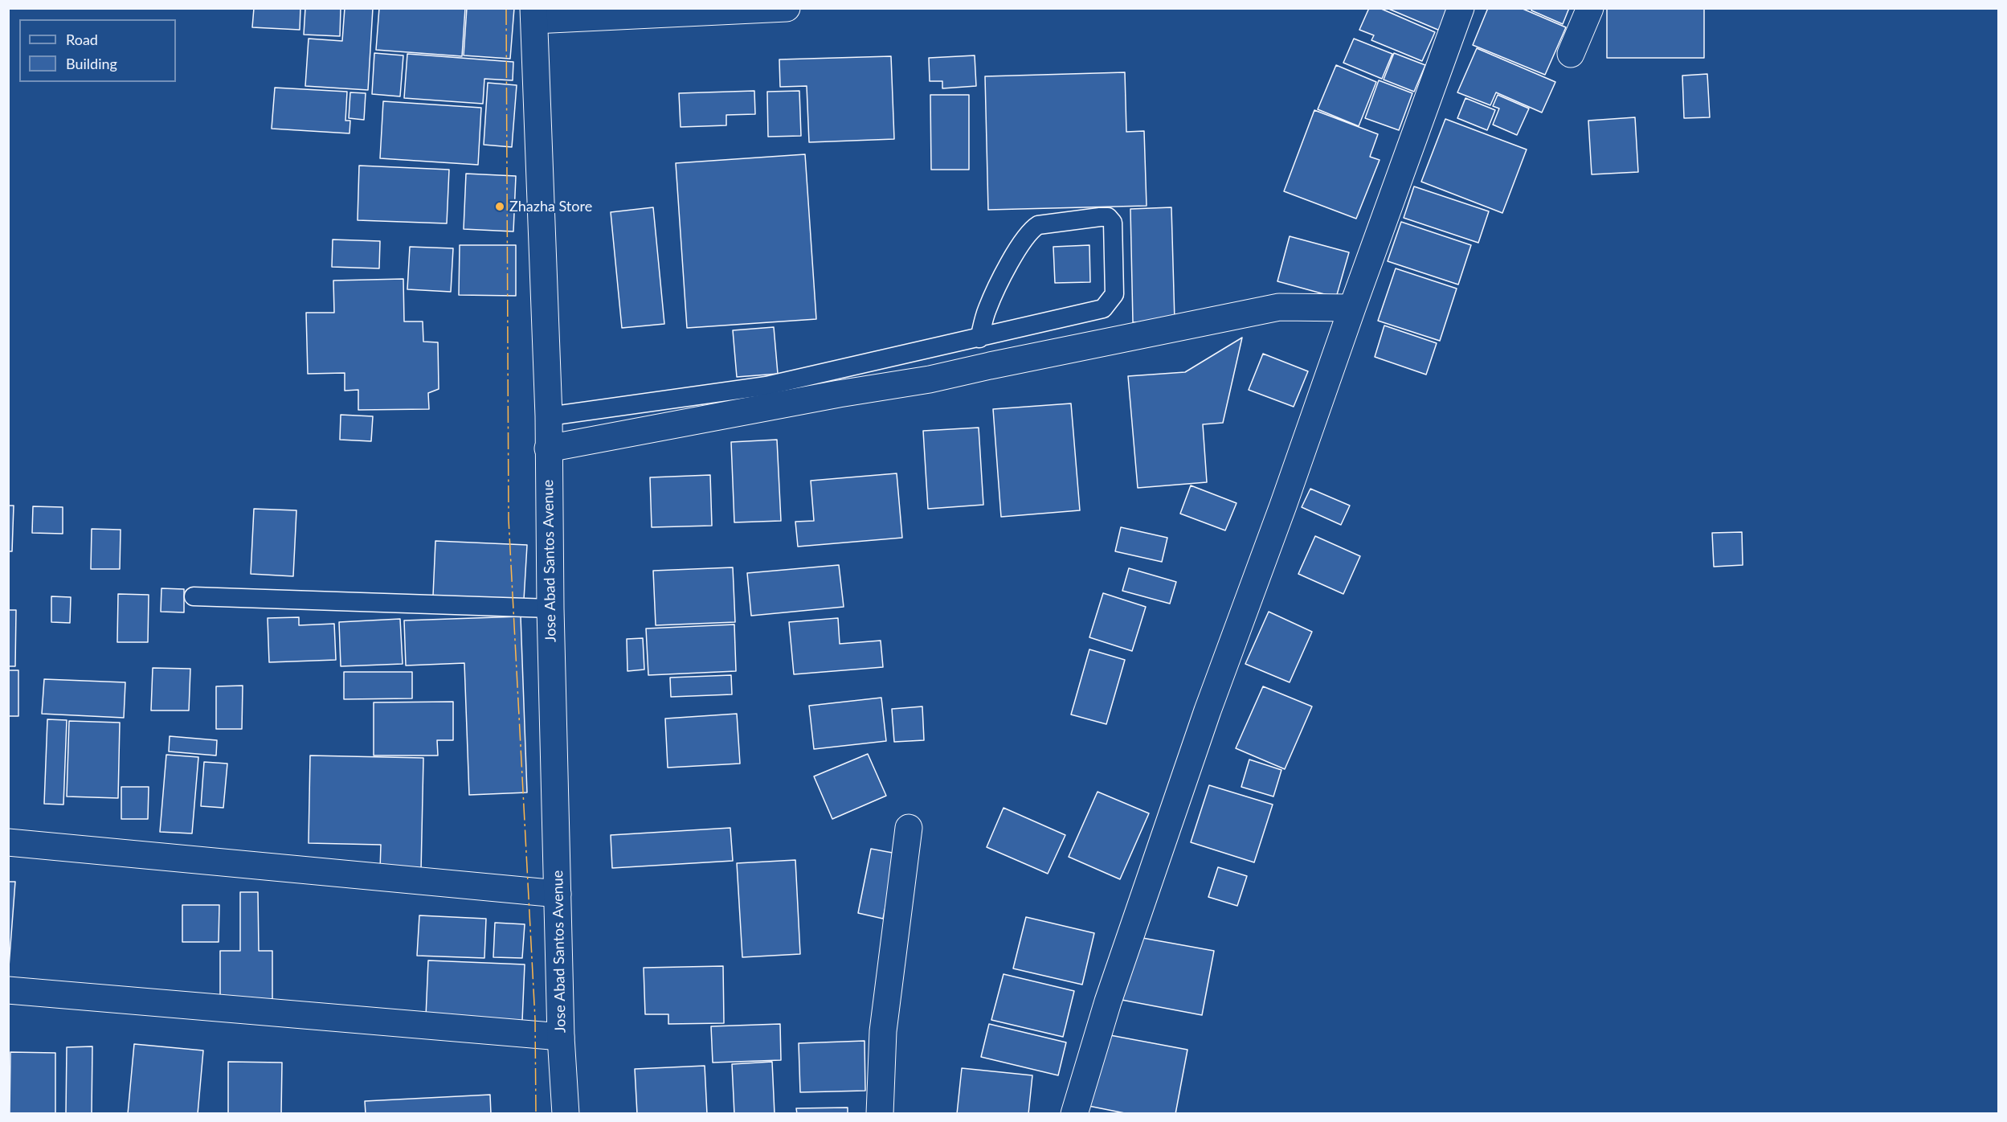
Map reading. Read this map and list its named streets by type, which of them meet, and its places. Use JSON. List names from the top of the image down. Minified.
{"streets":{"main road":["Jose Abad Santos Avenue"]},"places":["Zhazha Store"],"legend":["Road","Building"]}
